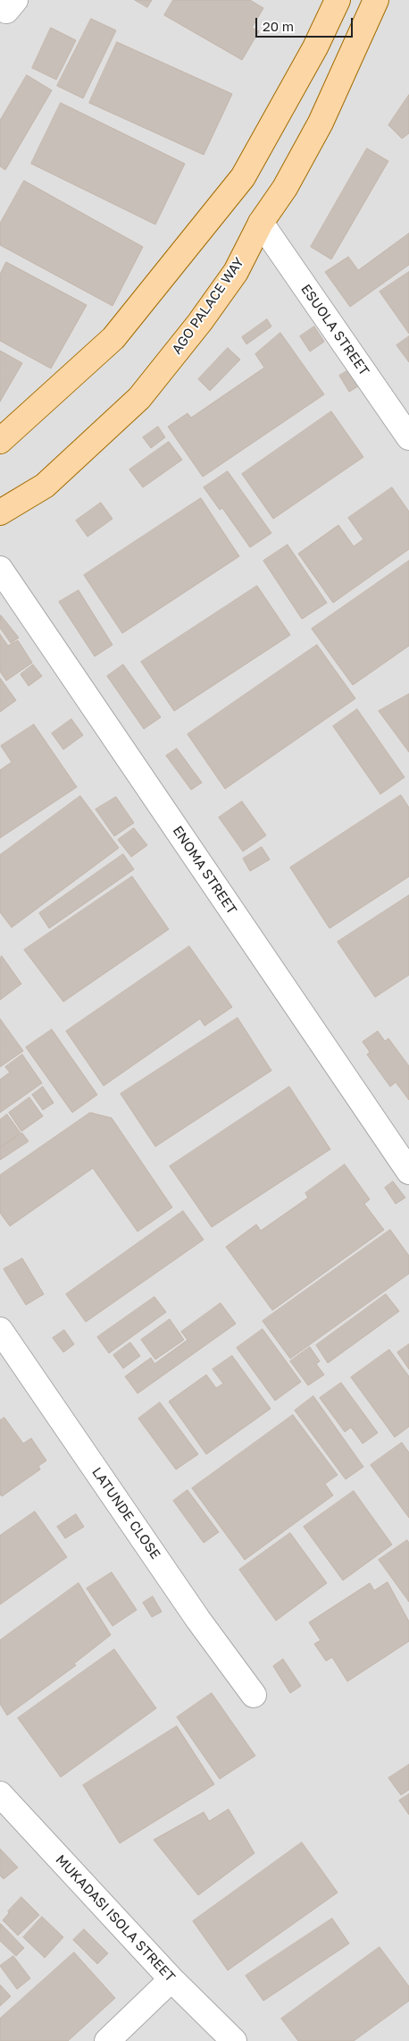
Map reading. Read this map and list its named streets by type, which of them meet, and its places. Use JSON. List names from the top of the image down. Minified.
{"streets":{"main road":["AGO PALACE WAY"],"street":["ESUOLA STREET","ENOMA STREET","LATUNDE CLOSE","MUKADASI ISOLA STREET"]},"crossings":[["AGO PALACE WAY","ESUOLA STREET"]],"scale_bar":"20 m"}
